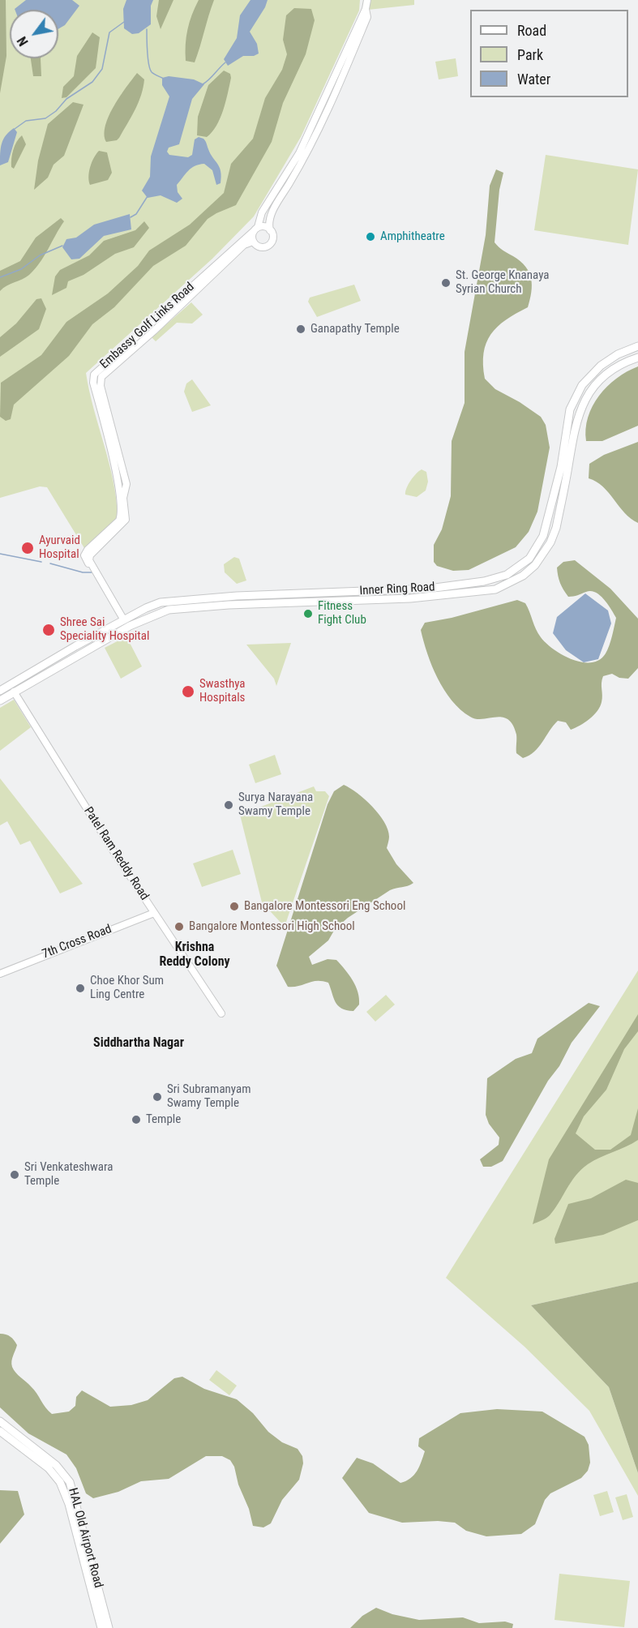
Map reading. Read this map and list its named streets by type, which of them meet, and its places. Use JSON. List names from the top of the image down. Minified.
{"streets":{"main road":["Inner Ring Road","HAL Old Airport Road"],"street":["Embassy Golf Links Road","Patel Ram Reddy Road","7th Cross Road"]},"crossings":[["Embassy Golf Links Road","Inner Ring Road"],["Inner Ring Road","Patel Ram Reddy Road"],["Patel Ram Reddy Road","7th Cross Road"]],"districts":["Krishna Reddy Colony","Siddhartha Nagar"],"places":["Amphitheatre","St. George Knanaya Syrian Church","Ganapathy Temple","Ayurvaid Hospital","Fitness Fight Club","Shree Sai Speciality Hospital","Swasthya Hospitals","Surya Narayana Swamy Temple","Bangalore Montessori Eng School","Bangalore Montessori High School","Choe Khor Sum Ling Centre","Sri Subramanyam Swamy Temple","Temple","Sri Venkateshwara Temple"],"legend":["Road","Park","Water"],"north":"bottom left"}
